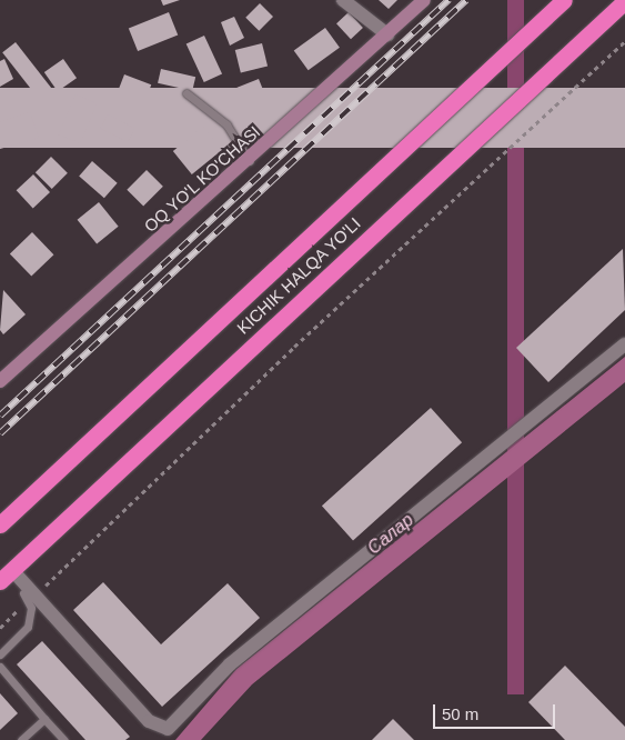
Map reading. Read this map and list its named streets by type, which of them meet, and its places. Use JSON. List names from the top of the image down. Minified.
{"streets":{"highway":["KICHIK HALQA YO'LI"],"street":["OQ YO'L KO'CHASI"]},"water":["Салар"],"scale_bar":"50 m"}
